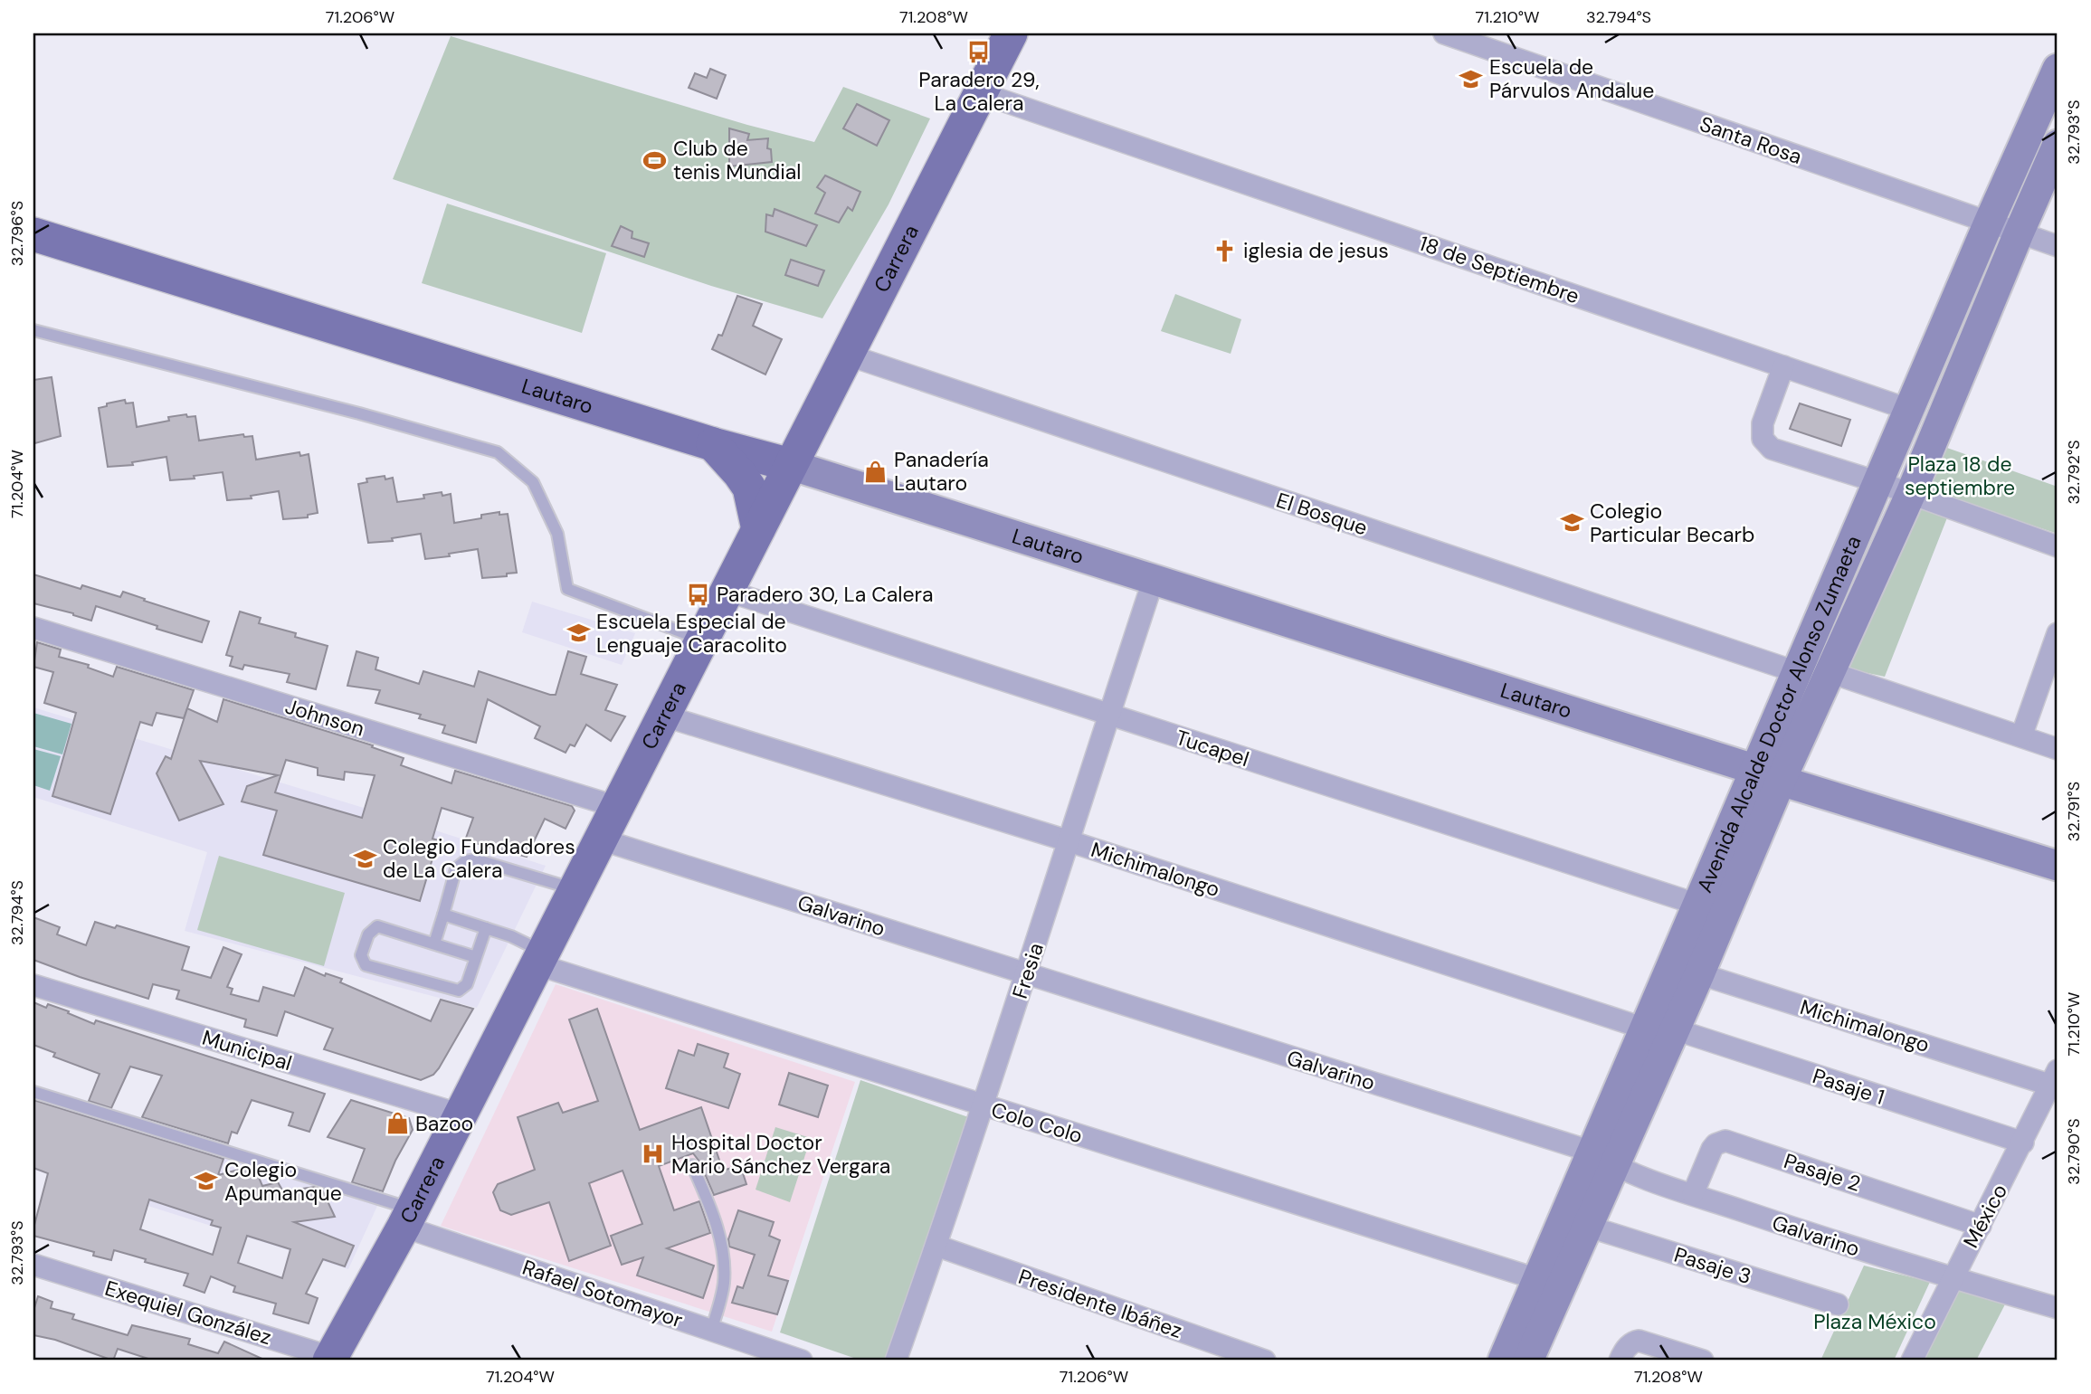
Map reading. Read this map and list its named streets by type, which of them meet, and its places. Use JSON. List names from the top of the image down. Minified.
{"streets":{"main road":["Carrera","Lautaro"],"street":["Santa Rosa","18 de Septiembre","El Bosque","Avenida Alcalde Doctor Alonso Zumaeta","Johnson","Tucapel","Michimalongo","Galvarino","Fresia","Municipal","Pasaje 1","Colo Colo","Pasaje 2","México","Pasaje 3","Rafael Sotomayor","Presidente Ibáñez","Exequiel González"]},"crossings":[["Santa Rosa","Avenida Alcalde Doctor Alonso Zumaeta"],["Carrera","18 de Septiembre"],["Carrera","Lautaro"],["Carrera","El Bosque"],["Carrera","Johnson"],["Carrera","Tucapel"],["Carrera","Michimalongo"],["Carrera","Galvarino"],["Carrera","Municipal"],["Carrera","Colo Colo"],["Carrera","Rafael Sotomayor"],["Carrera","Exequiel González"],["18 de Septiembre","Avenida Alcalde Doctor Alonso Zumaeta"],["Lautaro","Avenida Alcalde Doctor Alonso Zumaeta"],["Lautaro","Fresia"],["El Bosque","Avenida Alcalde Doctor Alonso Zumaeta"],["Avenida Alcalde Doctor Alonso Zumaeta","Tucapel"],["Avenida Alcalde Doctor Alonso Zumaeta","Michimalongo"],["Avenida Alcalde Doctor Alonso Zumaeta","Galvarino"],["Avenida Alcalde Doctor Alonso Zumaeta","Pasaje 1"],["Avenida Alcalde Doctor Alonso Zumaeta","Colo Colo"],["Avenida Alcalde Doctor Alonso Zumaeta","Pasaje 3"],["Tucapel","Fresia"],["Michimalongo","Fresia"],["Michimalongo","México"],["Galvarino","Fresia"],["Galvarino","Pasaje 2"],["Galvarino","México"],["Fresia","Colo Colo"],["Fresia","Presidente Ibáñez"],["Pasaje 1","México"],["Pasaje 2","México"]],"parks":["Plaza 18 de septiembre","Plaza México"],"places":{"bus stop":["Paradero 29, La Calera","Paradero 30, La Calera"],"school or university":["Escuela de Párvulos Andalue","Colegio Particular Becarb","Escuela Especial de Lenguaje Caracolito","Colegio Fundadores de La Calera","Colegio Apumanque"],"sports":["Club de tenis Mundial"],"church":["iglesia de jesus"],"shop":["Panadería Lautaro","Bazoo"],"hospital":["Hospital Doctor Mario Sánchez Vergara"]},"coordinates":["71.206°W","71.208°W","71.210°W","32.794°S","32.793°S","32.796°S","32.792°S","71.204°W","32.791°S","32.790°S"]}
